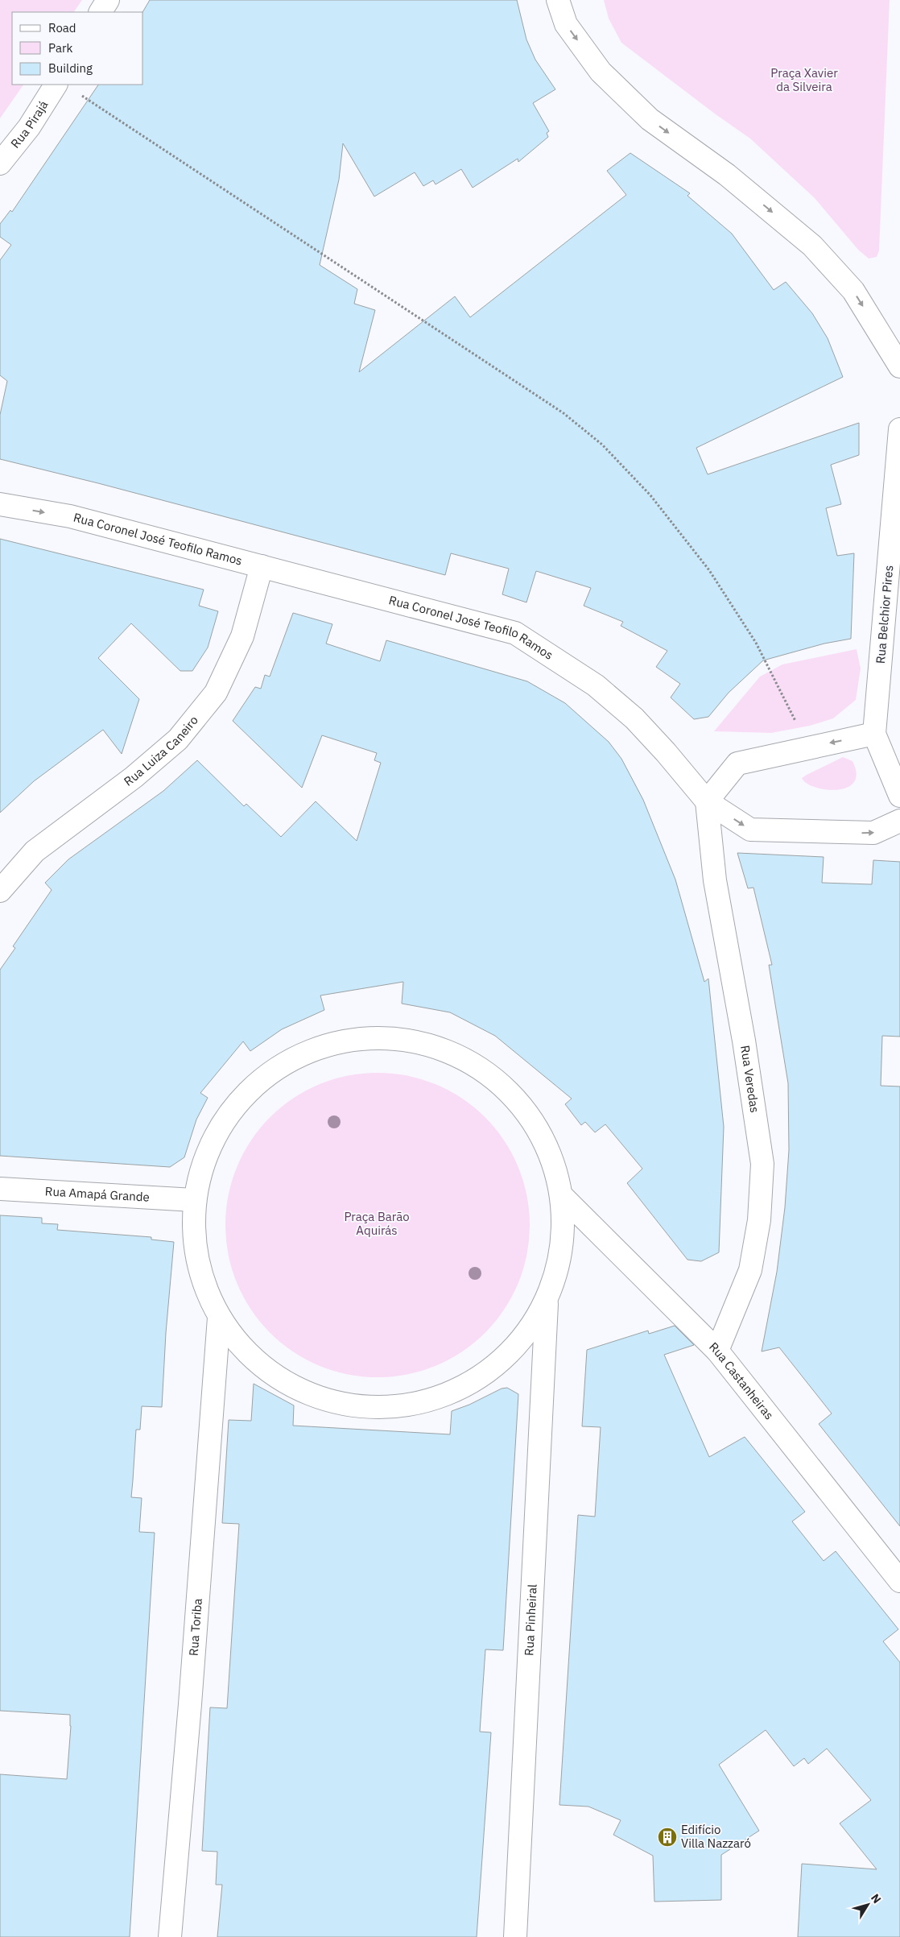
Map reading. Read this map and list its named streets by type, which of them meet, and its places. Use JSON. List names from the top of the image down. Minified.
{"streets":{"street":["Rua Pirajá","Rua Coronel José Teofilo Ramos","Rua Belchior Pires","Rua Luiza Caneiro","Rua Veredas","Rua Amapá Grande","Rua Castanheiras","Rua Pinheiral","Rua Toriba"]},"crossings":[["Rua Coronel José Teofilo Ramos","Rua Luiza Caneiro"],["Rua Coronel José Teofilo Ramos","Rua Veredas"],["Rua Veredas","Rua Castanheiras"]],"one_way":["Rua Coronel José Teofilo Ramos"],"parks":["Praça Xavier da Silveira","Praça Barão Aquirás"],"places":{"building":["Edifício Villa Nazzaró"]},"legend":["Road","Park","Building"],"north":"top right"}
